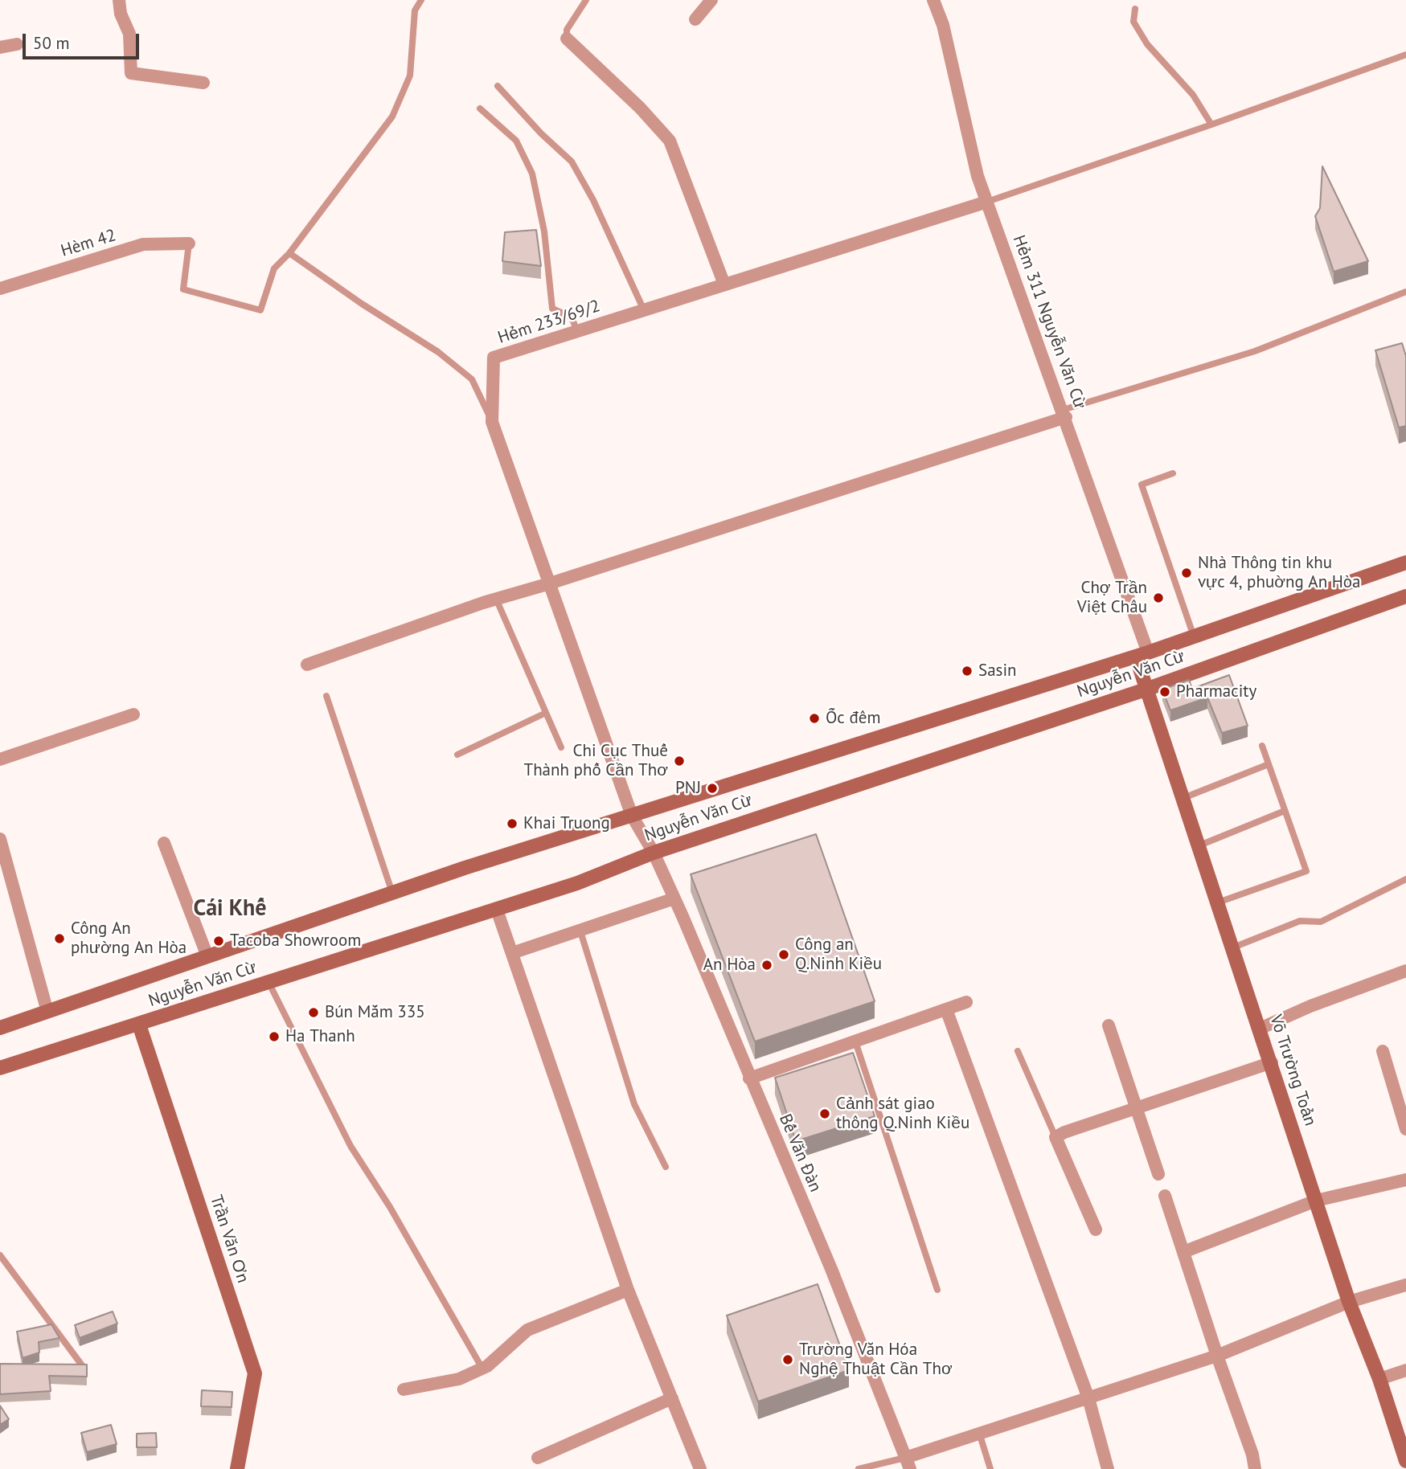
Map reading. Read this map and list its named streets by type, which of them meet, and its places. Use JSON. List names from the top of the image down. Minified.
{"streets":{"main road":["Nguyễn Văn Cừ","Võ Trường Toản","Trần Văn Ơn"],"street":["Hèm 42","Hẻm 233/69/2","Hẻm 311 Nguyễn Văn Cừ","Bế Văn Đàn"]},"crossings":[["Hẻm 233/69/2","Hẻm 311 Nguyễn Văn Cừ"],["Hẻm 233/69/2","Nguyễn Văn Cừ"],["Hẻm 233/69/2","Bế Văn Đàn"],["Hẻm 311 Nguyễn Văn Cừ","Nguyễn Văn Cừ"],["Hẻm 311 Nguyễn Văn Cừ","Võ Trường Toản"],["Nguyễn Văn Cừ","Võ Trường Toản"],["Nguyễn Văn Cừ","Bế Văn Đàn"],["Nguyễn Văn Cừ","Trần Văn Ơn"]],"districts":["Cái Khế"],"places":["Nhà Thông tin khu vực 4, phuờng An Hòa","Chợ Trần Việt Châu","Sasin","Pharmacity","Ốc đêm","Chi Cục Thuế Thành phố Cần Thơ","PNJ","Khai Truong","Công An phường An Hòa","Tacoba Showroom","Công an Q.Ninh Kiều","An Hòa","Bún Mắm 335","Ha Thanh","Cảnh sát giao thông Q.Ninh Kiều","Trường Văn Hóa Nghệ Thuật Cần Thơ"],"scale_bar":"50 m"}
